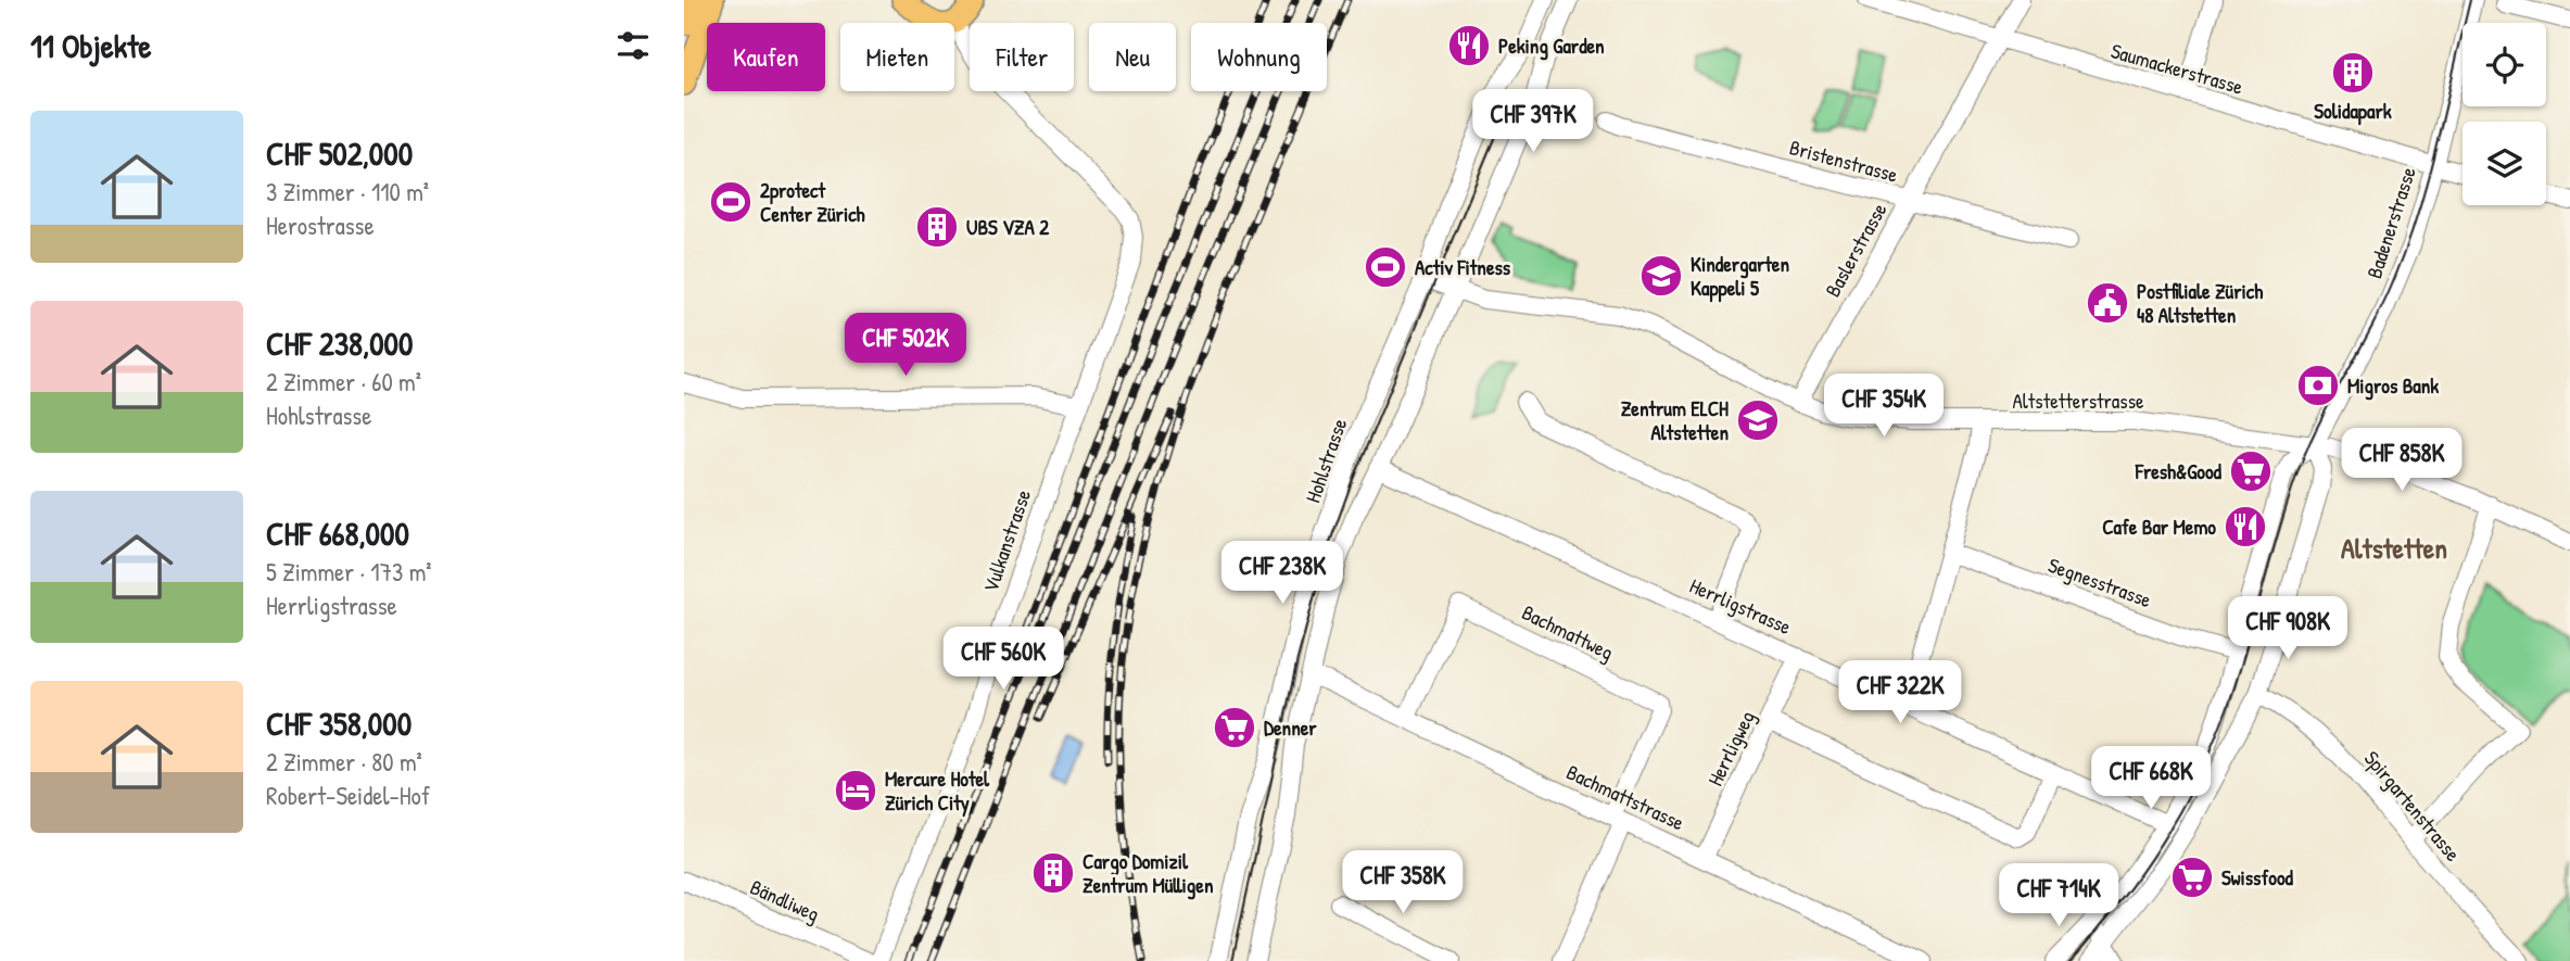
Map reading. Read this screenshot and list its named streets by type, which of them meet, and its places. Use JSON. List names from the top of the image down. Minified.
{"streets":{"street":["Saumackerstrasse","Bristenstrasse","Badenerstrasse","Baslerstrasse","Altstetterstrasse","Hohlstrasse","Vulkanstrasse","Segnesstrasse","Herrligstrasse","Bachmattweg","Herrligweg","Bachmattstrasse","Spirgartenstrasse","Bändliweg"]},"crossings":[["Saumackerstrasse","Badenerstrasse"],["Saumackerstrasse","Baslerstrasse"],["Bristenstrasse","Baslerstrasse"],["Badenerstrasse","Altstetterstrasse"],["Badenerstrasse","Segnesstrasse"],["Badenerstrasse","Herrligstrasse"],["Baslerstrasse","Altstetterstrasse"],["Altstetterstrasse","Hohlstrasse"],["Herrligstrasse","Herrligweg"],["Bachmattweg","Bachmattstrasse"],["Herrligweg","Bachmattstrasse"]],"districts":["Altstetten"],"places":{"restaurant":["Peking Garden","Cafe Bar Memo"],"building":["Solidapark","UBS VZA 2","Cargo Domizil Zentrum Mülligen"],"sports":["2protect Center Zürich","Activ Fitness"],"school or university":["Kindergarten Kappeli 5","Zentrum ELCH Altstetten"],"public building":["Postfiliale Zürich 48 Altstetten"],"bank":["Migros Bank"],"supermarket":["Fresh&Good","Denner","Swissfood"],"hotel":["Mercure Hotel Zürich City"]},"page":{"heading":"11 Objekte","chip":["Kaufen","Mieten","Filter","Neu","Wohnung"],"price":["CHF 397K","CHF 502K","CHF 354K","CHF 858K","CHF 238K","CHF 908K","CHF 560K","CHF 322K","CHF 668K","CHF 358K","CHF 714K"],"list":[{"name":"CHF 502,000","note":"3 Zimmer · 110 m² · Herostrasse"},{"name":"CHF 238,000","note":"2 Zimmer · 60 m² · Hohlstrasse"},{"name":"CHF 668,000","note":"5 Zimmer · 173 m² · Herrligstrasse"},{"name":"CHF 358,000","note":"2 Zimmer · 80 m² · Robert-Seidel-Hof"}]}}
